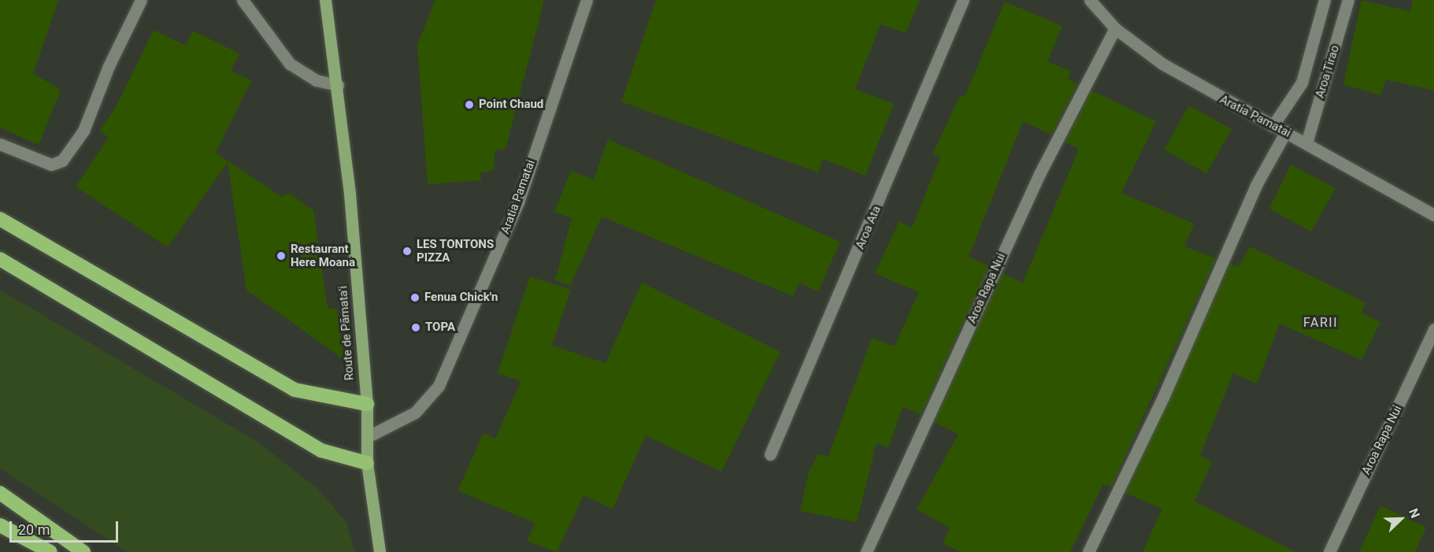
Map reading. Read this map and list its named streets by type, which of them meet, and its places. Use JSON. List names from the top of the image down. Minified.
{"streets":{"main road":["Route de Pāmata'i"],"street":["Aroa Tirao","Aratia Pamatai","Aroa Ata","Aroa Rapa Nui"]},"crossings":[["Aroa Tirao","Aratia Pamatai"],["Aratia Pamatai","Aroa Rapa Nui"],["Aratia Pamatai","Route de Pāmata'i"]],"districts":["FARII"],"places":["Point Chaud","LES TONTONS PIZZA","Restaurant Here Moana","Fenua Chick'n","TOPA"],"scale_bar":"20 m","north":"top right"}
